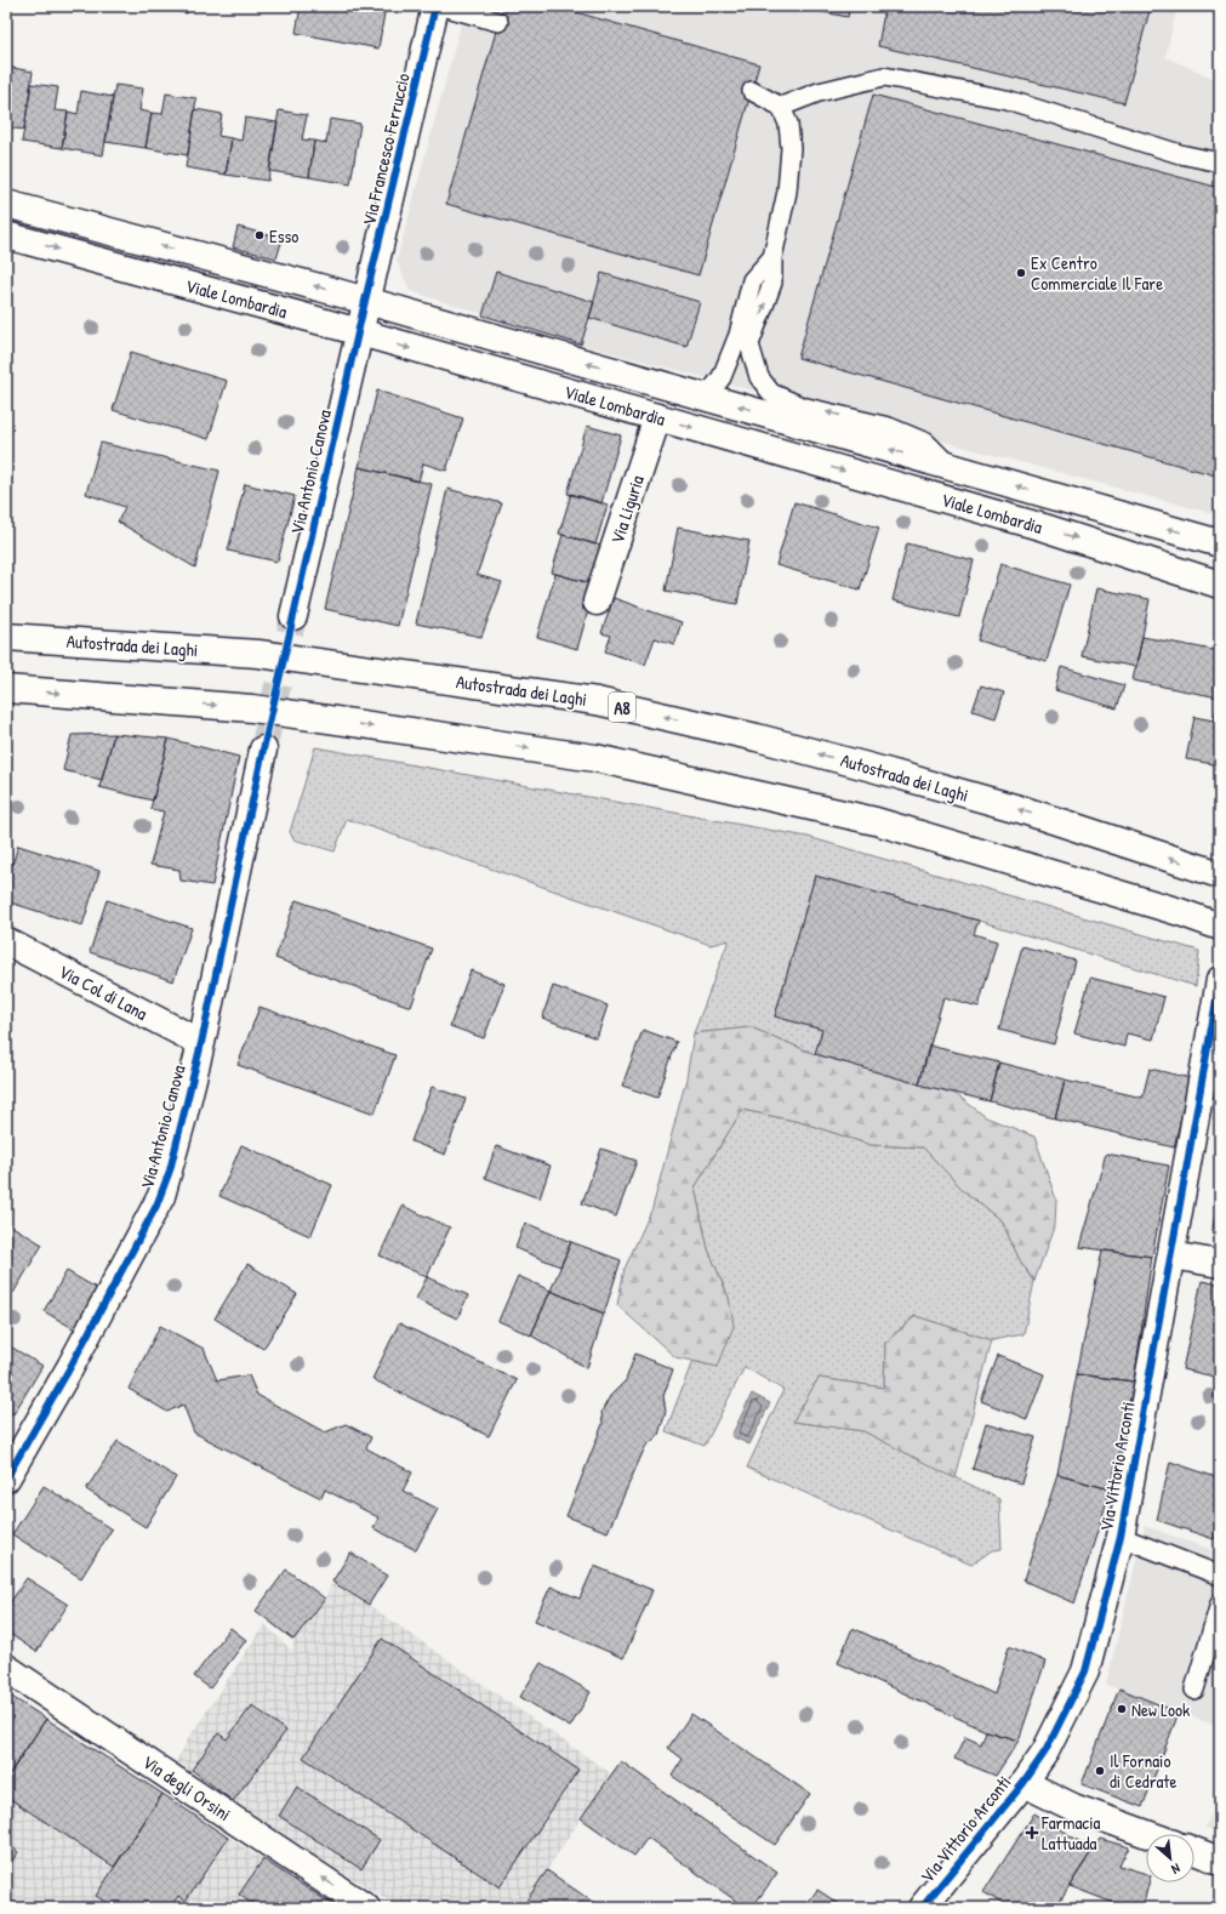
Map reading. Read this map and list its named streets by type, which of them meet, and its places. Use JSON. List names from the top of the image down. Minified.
{"streets":{"main road":["Via Francesco Ferruccio","Viale Lombardia","Via Antonio Canova","Via Liguria","Autostrada dei Laghi","A8","Via Col di Lana","Via Vittorio Arconti","Via degli Orsini"]},"crossings":[["Via Francesco Ferruccio","Viale Lombardia"],["Via Francesco Ferruccio","Via Antonio Canova"],["Viale Lombardia","Via Antonio Canova"],["Viale Lombardia","Via Liguria"],["Via Antonio Canova","Via Col di Lana"]],"one_way":["Via degli Orsini"],"places":{"other":["Esso","Ex Centro Commerciale Il Fare","New Look","Il Fornaio di Cedrate"],"health":["Farmacia Lattuada"]},"north":"bottom right"}
